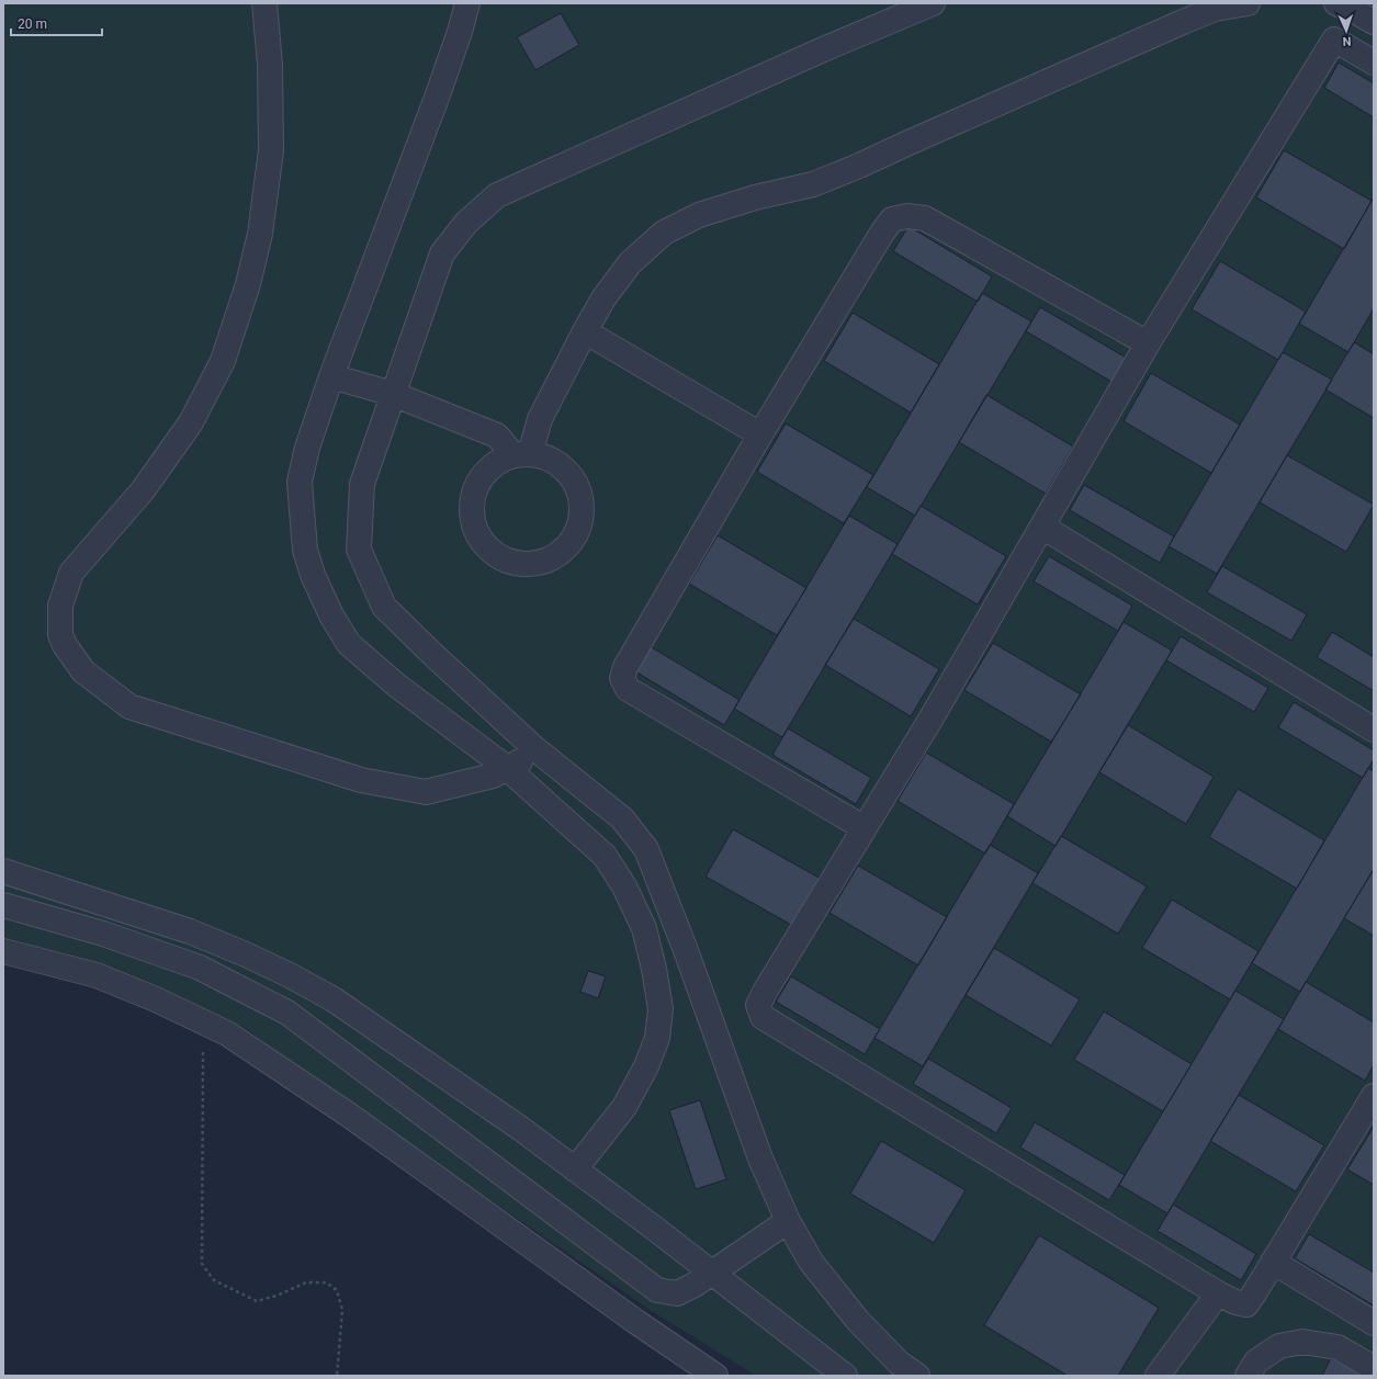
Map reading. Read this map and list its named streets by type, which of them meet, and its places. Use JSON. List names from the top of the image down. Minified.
{"scale_bar":"20 m","north":"bottom"}
